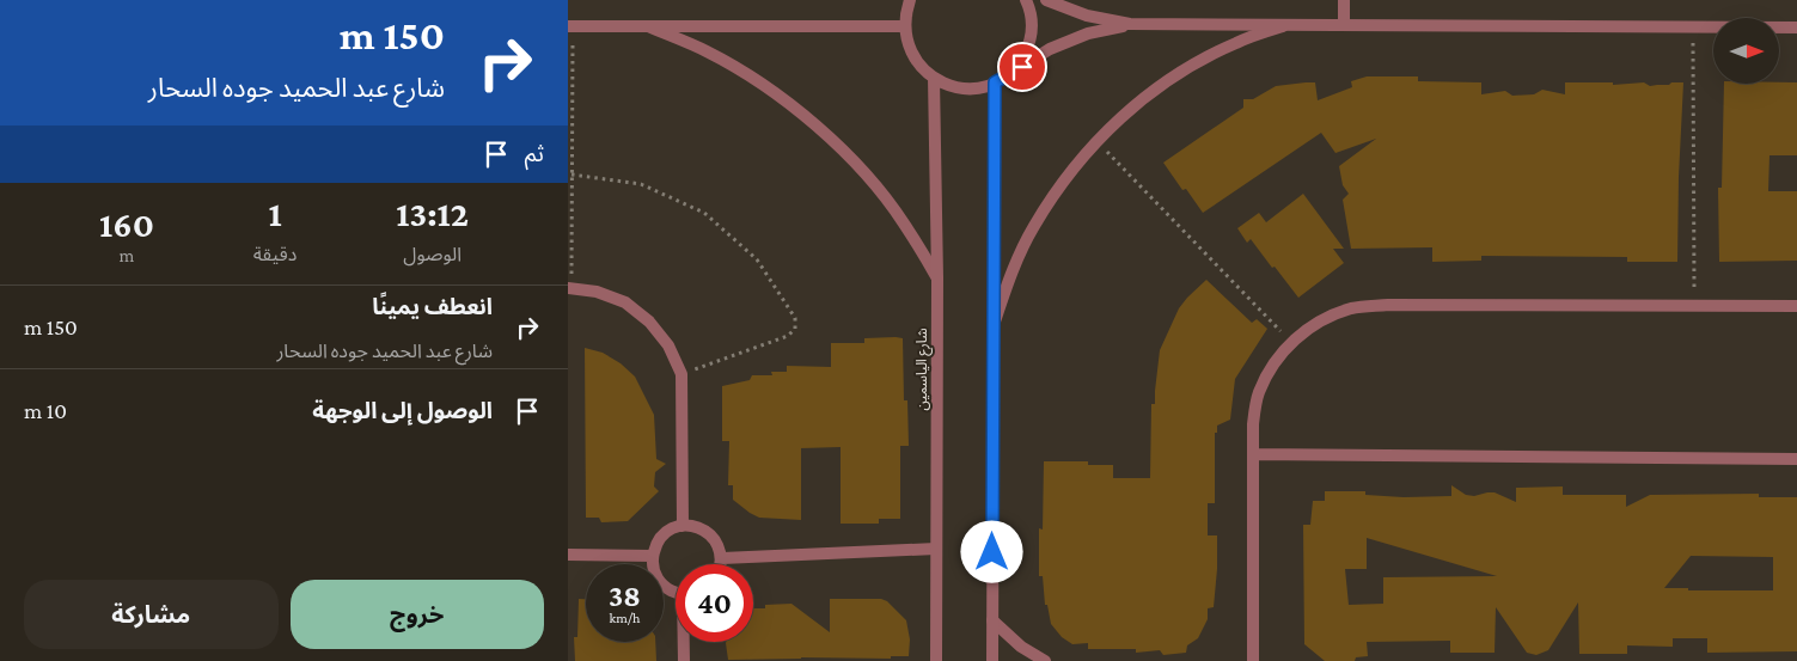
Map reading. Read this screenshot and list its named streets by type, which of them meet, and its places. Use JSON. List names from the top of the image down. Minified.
{"streets":{"street":["شارع الياسمين"]},"north":"right","page":{"turn":["150 m","شارع عبد الحميد جوده السحار"],"then":"ثم","eta":["13:12","الوصول","1","دقيقة","160","m"],"list":[{"name":"انعطف يمينًا","note":"شارع عبد الحميد جوده السحار","value":"150 m"},{"name":"الوصول إلى الوجهة","value":"10 m"}],"speed":"38 km/h","limit":"40","buttons":["خروج","مشاركة"]}}
